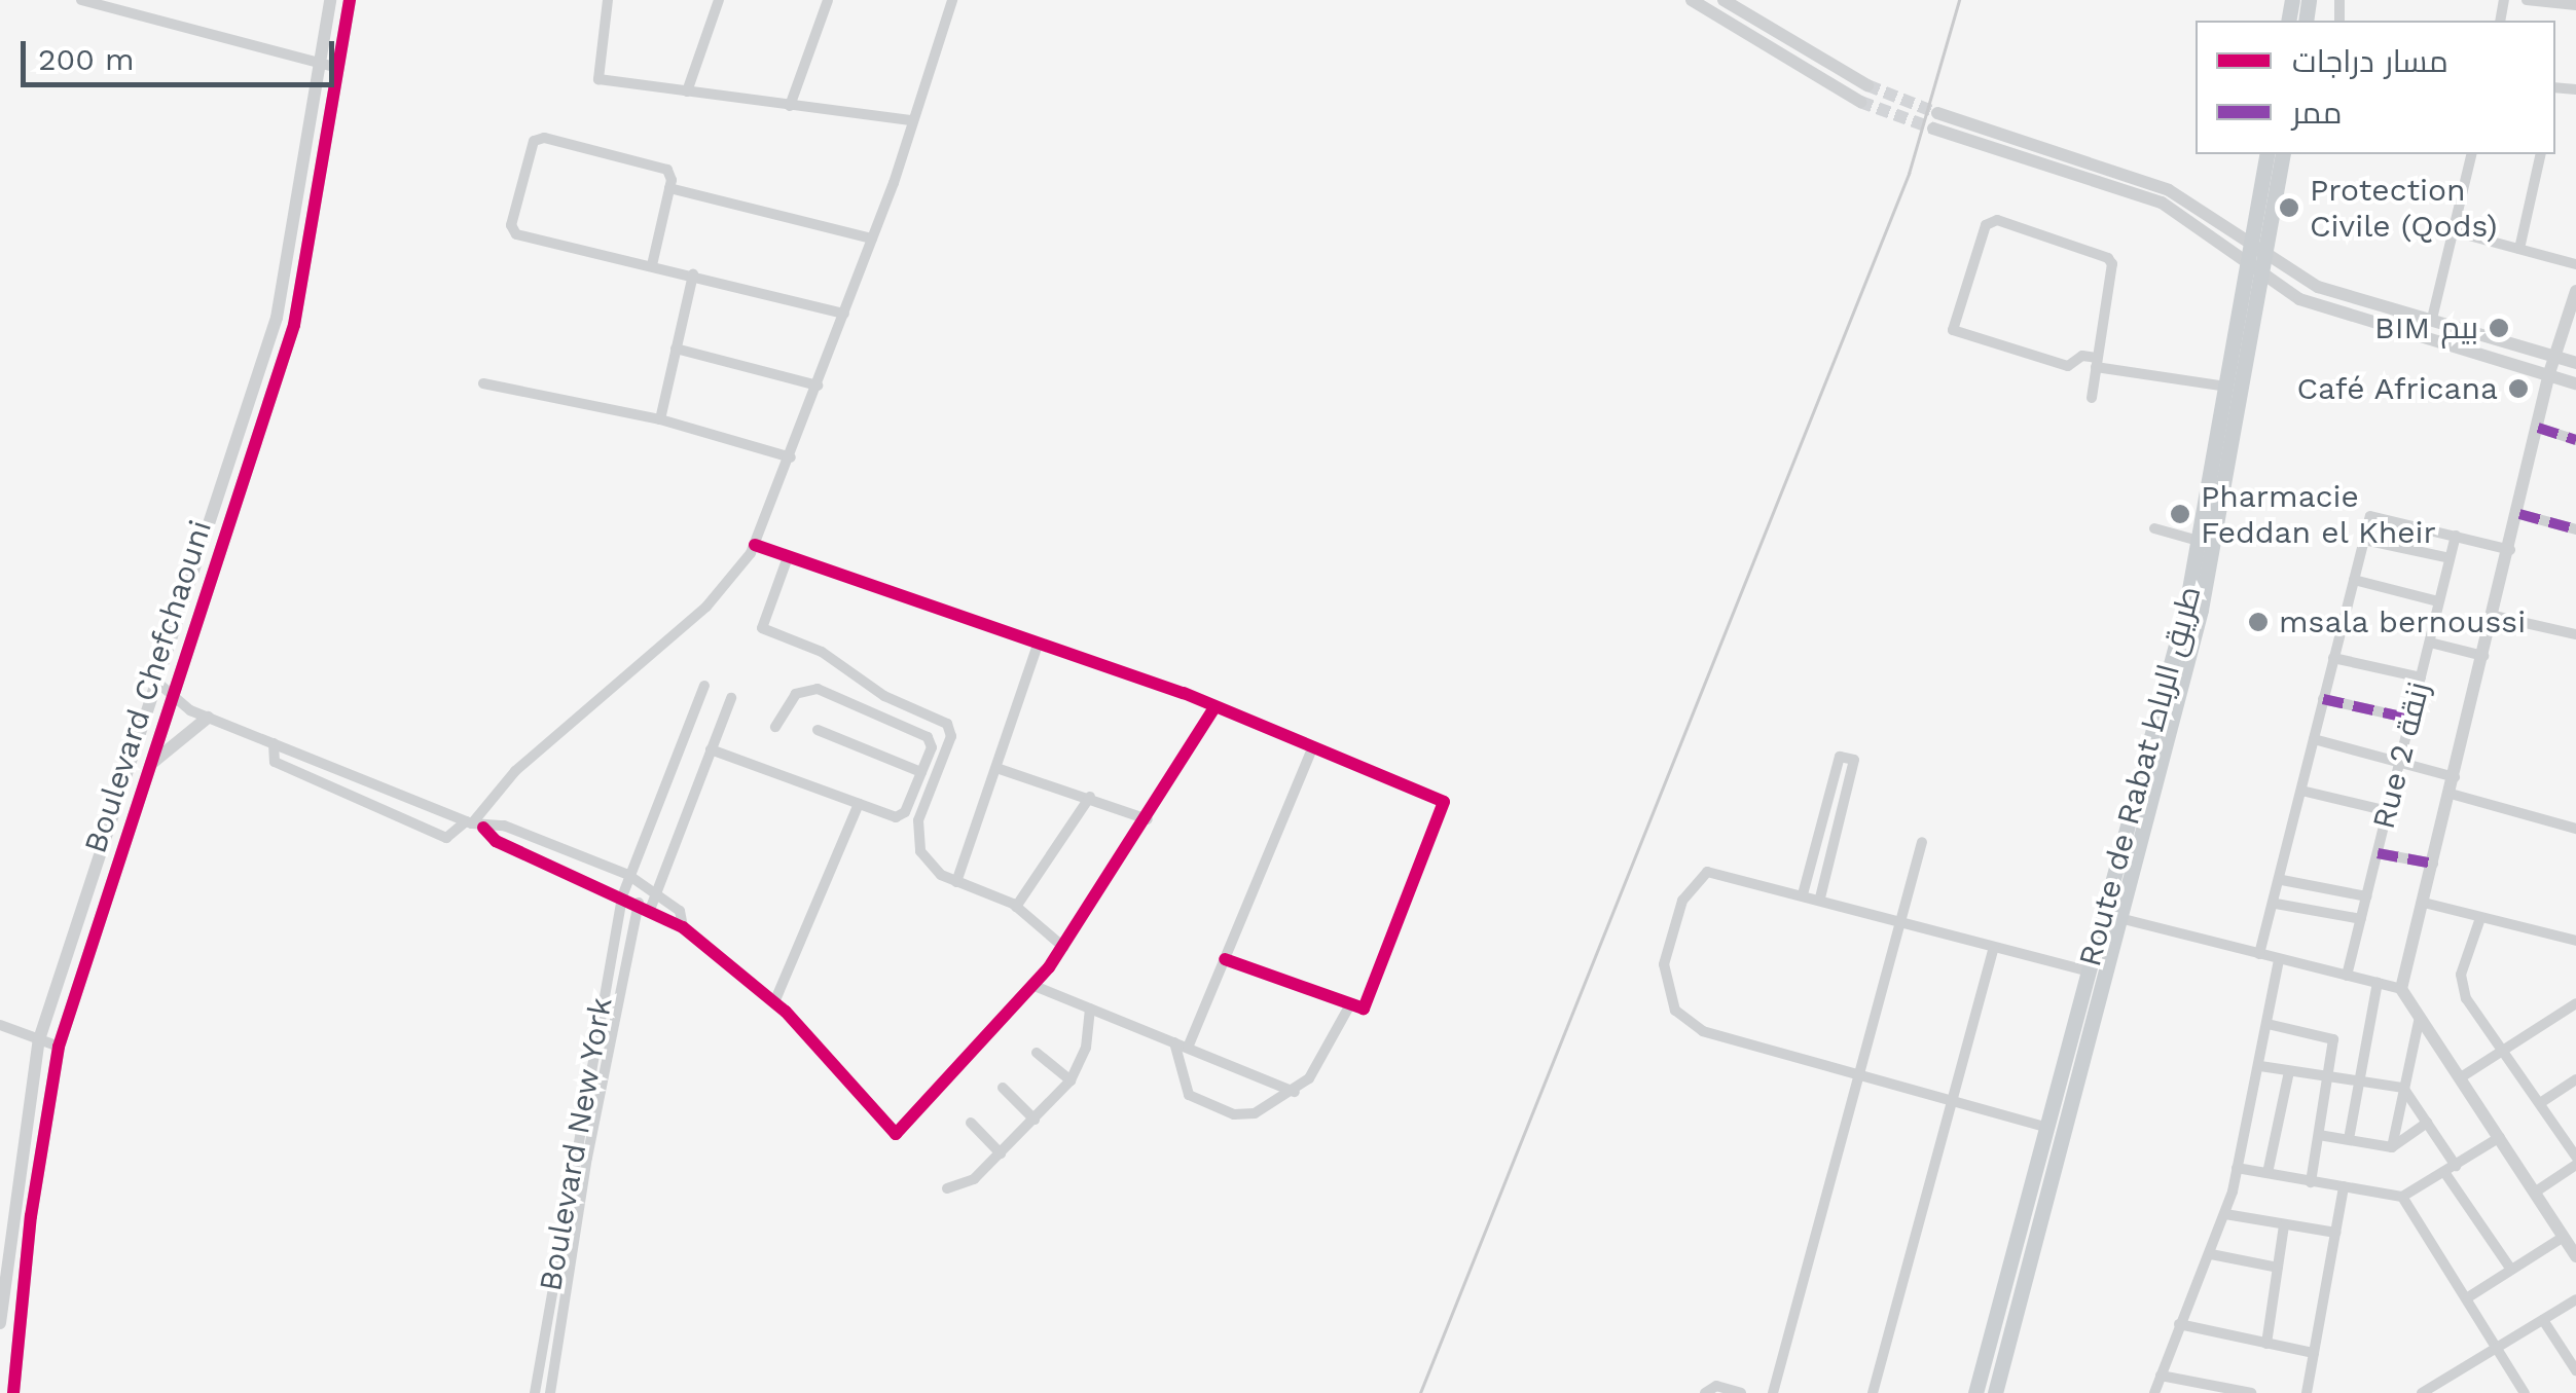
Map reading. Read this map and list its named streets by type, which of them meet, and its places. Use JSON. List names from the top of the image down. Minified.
{"streets":{"main road":["Route de Rabat طريق الرباط"],"street":["Boulevard Chefchaouni","Rue 2 زنقة","Boulevard New York"]},"places":["Protection Civile (Qods)","BIM بيم","Café Africana","Pharmacie Feddan el Kheir","msala bernoussi"],"legend":["مسار دراجات","ممر"],"scale_bar":"200 m"}
